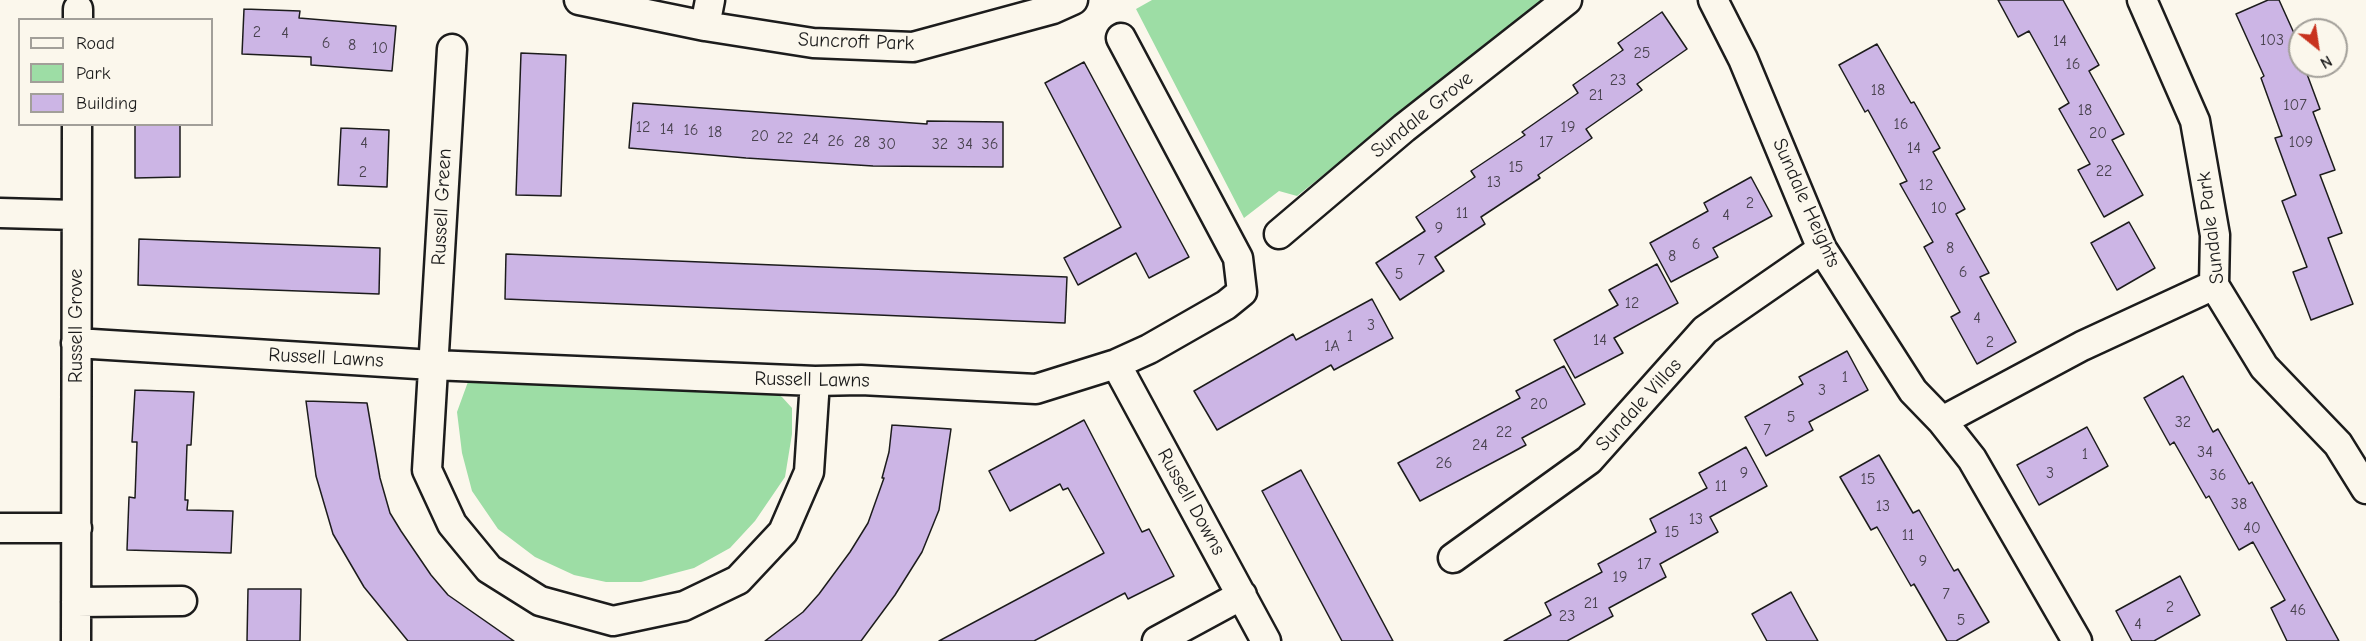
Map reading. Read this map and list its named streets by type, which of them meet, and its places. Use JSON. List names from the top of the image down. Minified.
{"streets":{"street":["Suncroft Park","Sundale Grove","Sundale Heights","Russell Green","Sundale Park","Russell Grove","Russell Lawns","Sundale Villas","Russell Downs"]},"crossings":[["Sundale Heights","Sundale Villas"],["Russell Green","Russell Lawns"],["Russell Grove","Russell Lawns"],["Russell Lawns","Russell Downs"]],"house_numbers":["2","4","103","14","6","8","10","25","16","23","18","21","107","18","16","12","19","14","16","18","20","20","22","24","26","28","17","109","4","30","32","34","36","14","15","22","2","13","12","2","10","11","4","9","6","8","8","7","6","5","12","4","3","1","14","2","1A","1","3","20","5","32","7","22","24","34","1","26","9","3","36","15","11","38","13","13","40","15","11","9","17","19","7","21","2","46","23","5","4"],"legend":["Road","Park","Building"],"north":"bottom right"}
